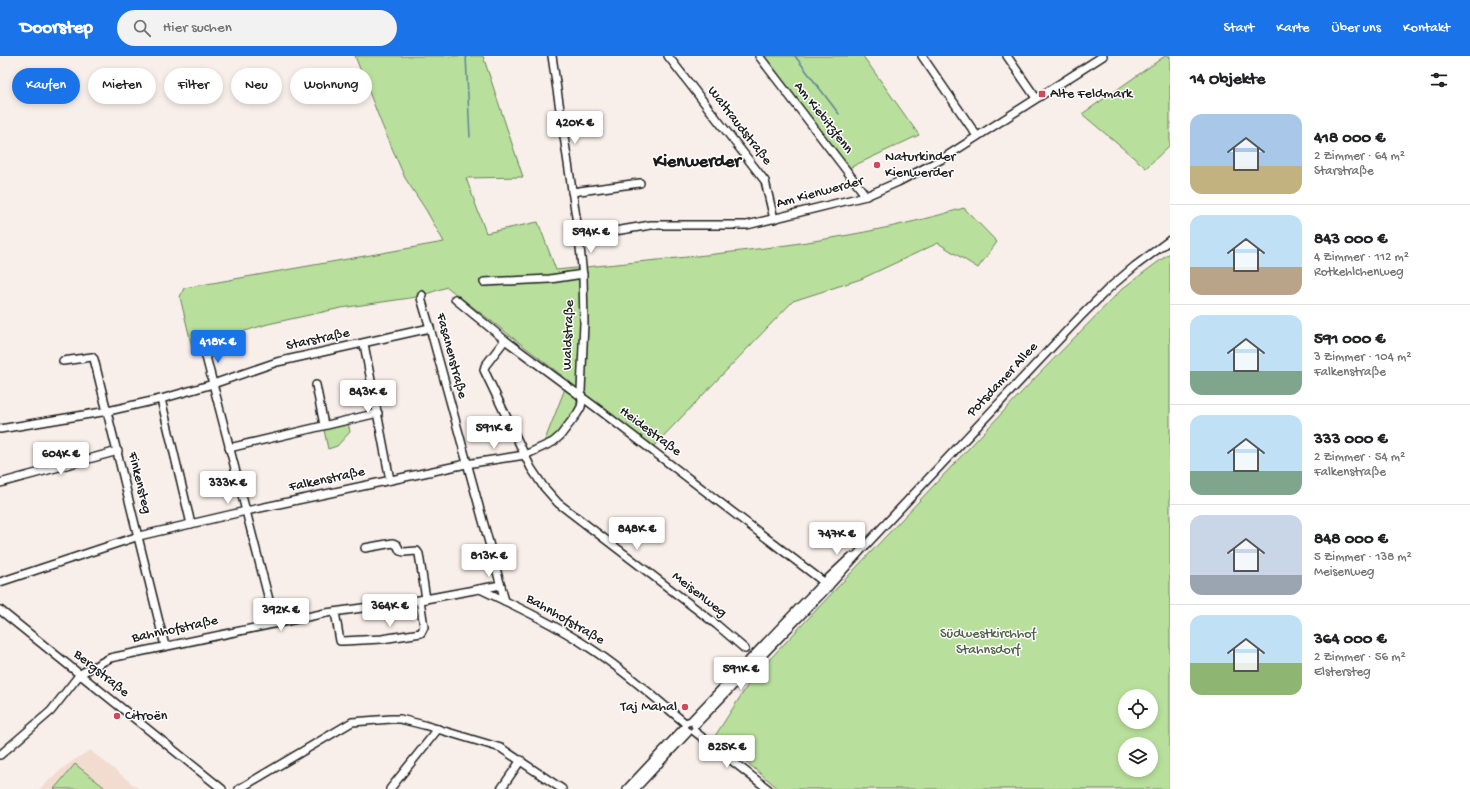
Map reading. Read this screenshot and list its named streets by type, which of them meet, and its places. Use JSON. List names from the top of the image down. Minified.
{"streets":{"street":["Am Kiebitzfenn","Waltraudstraße","Am Kienwerder","Waldstraße","Starstraße","Fasanenstraße","Potsdamer Allee","Heidestraße","Falkenstraße","Finkensteg","Meisenweg","Bahnhofstraße","Bergstraße"]},"crossings":[["Am Kiebitzfenn","Am Kienwerder"],["Waltraudstraße","Am Kienwerder"],["Am Kienwerder","Waldstraße"],["Waldstraße","Heidestraße"],["Waldstraße","Falkenstraße"],["Waldstraße","Meisenweg"],["Starstraße","Fasanenstraße"],["Starstraße","Finkensteg"],["Fasanenstraße","Falkenstraße"],["Fasanenstraße","Bahnhofstraße"],["Potsdamer Allee","Heidestraße"],["Potsdamer Allee","Bahnhofstraße"],["Heidestraße","Meisenweg"],["Falkenstraße","Finkensteg"],["Falkenstraße","Meisenweg"],["Finkensteg","Bahnhofstraße"],["Bahnhofstraße","Bergstraße"]],"districts":["Kienwerder"],"parks":["Südwestkirchhof Stahnsdorf"],"places":{"transit":["Alte Feldmark"],"other":["Naturkinder Kienwerder","Taj Mahal","Citroën"]},"page":{"header":"Doorstep","search":"Hier suchen","nav":["Start","Karte","Über uns","Kontakt"],"heading":"14 Objekte","chip":["Kaufen","Mieten","Filter","Neu","Wohnung"],"list":[{"name":"418 000 €","note":"2 Zimmer · 64 m² · Starstraße"},{"name":"843 000 €","note":"4 Zimmer · 112 m² · Rotkehlchenweg"},{"name":"591 000 €","note":"3 Zimmer · 104 m² · Falkenstraße"},{"name":"333 000 €","note":"2 Zimmer · 54 m² · Falkenstraße"},{"name":"848 000 €","note":"5 Zimmer · 138 m² · Meisenweg"},{"name":"364 000 €","note":"2 Zimmer · 56 m² · Elstersteg"}],"price":["420K €","594K €","418K €","843K €","591K €","604K €","333K €","848K €","747K €","813K €","364K €","392K €","591K €","825K €"]}}
